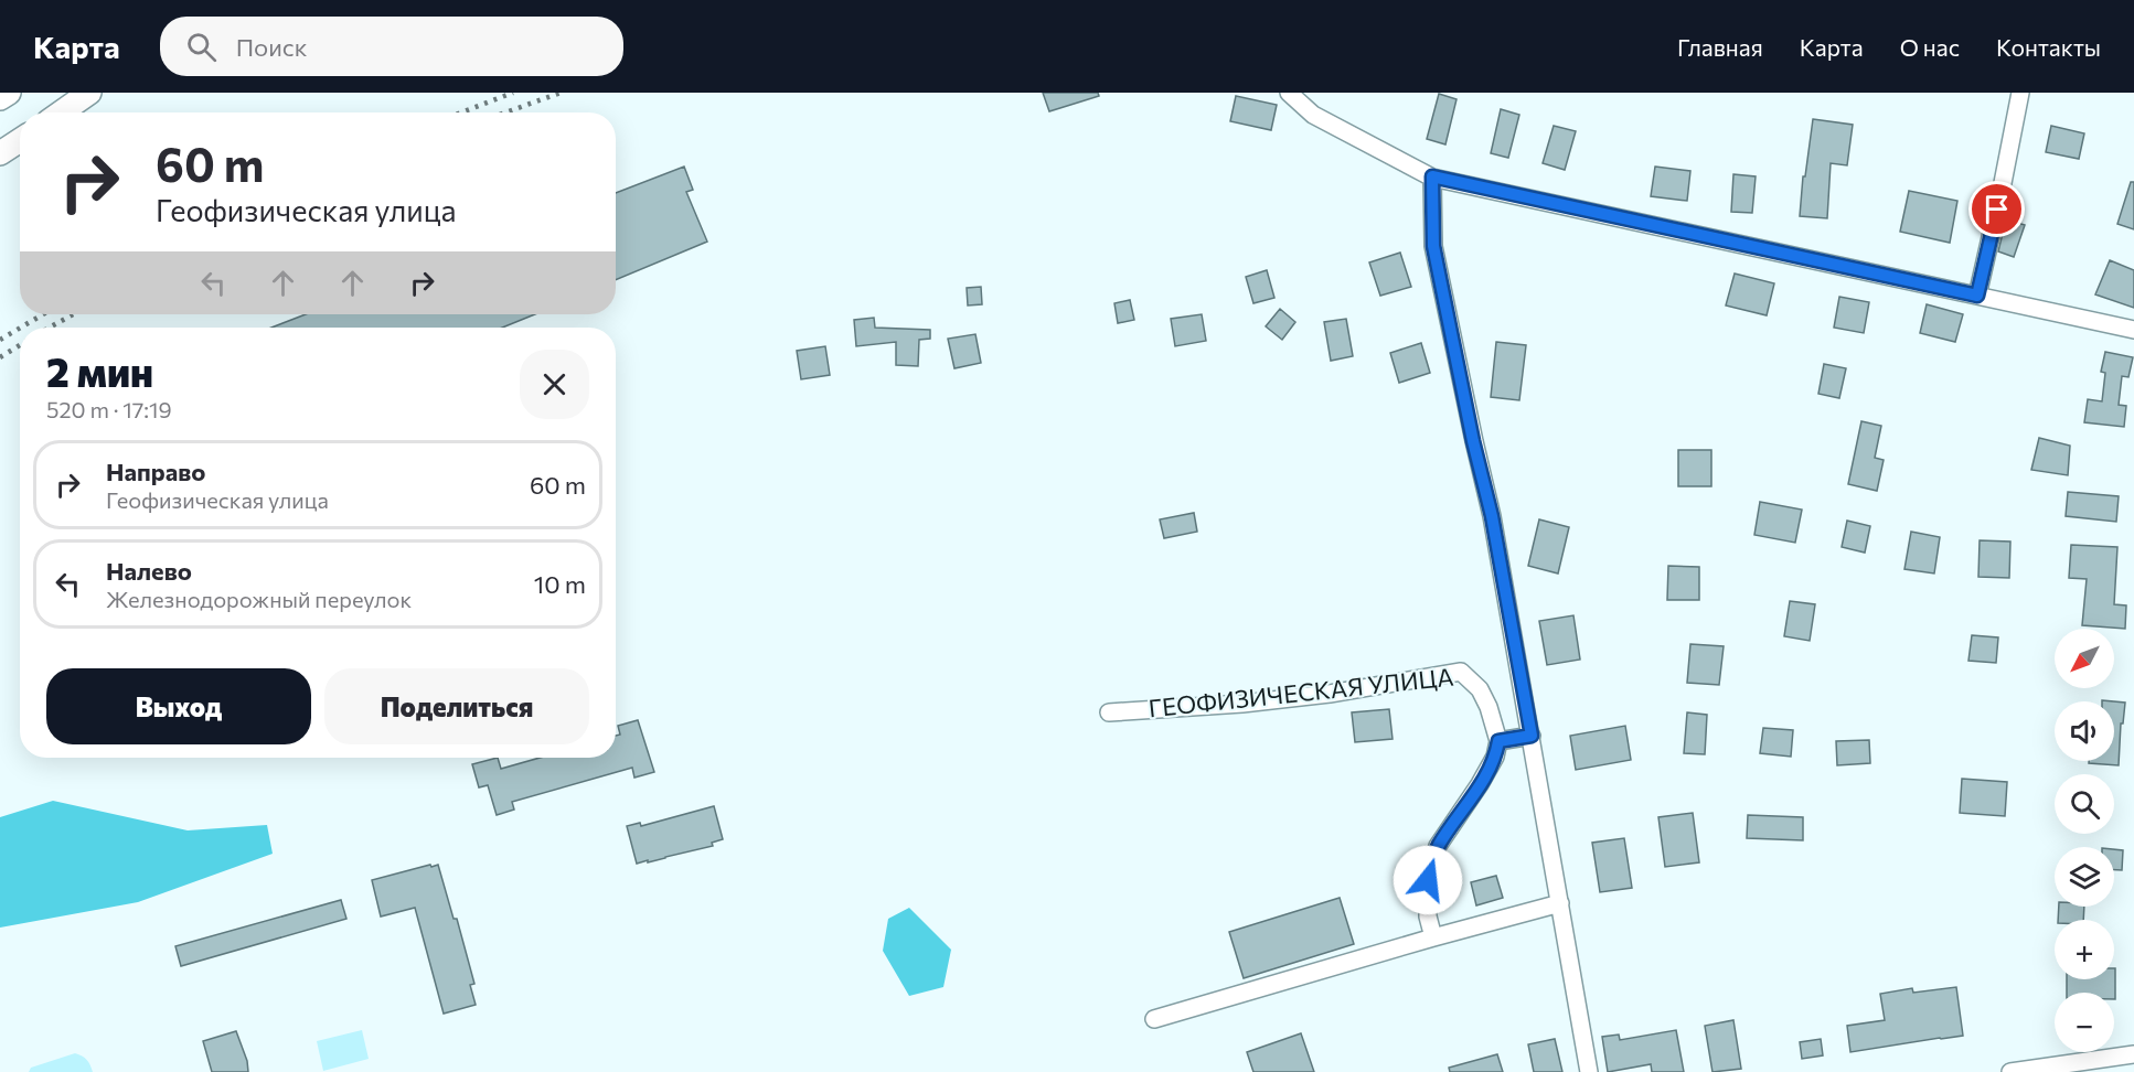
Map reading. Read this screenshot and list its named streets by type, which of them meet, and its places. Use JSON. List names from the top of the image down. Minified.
{"streets":{"street":["ГЕОФИЗИЧЕСКАЯ УЛИЦА"]},"north":"bottom left","page":{"header":"Карта","search":"Поиск","nav":["Главная","Карта","О нас","Контакты"],"turn":["60 m","Геофизическая улица"],"heading":["2 мин","520 m · 17:19"],"list":[{"name":"Направо","note":"Геофизическая улица","value":"60 m"},{"name":"Налево","note":"Железнодорожный переулок","value":"10 m"}],"map_buttons":["+","−"],"buttons":["Выход","Поделиться"]}}
